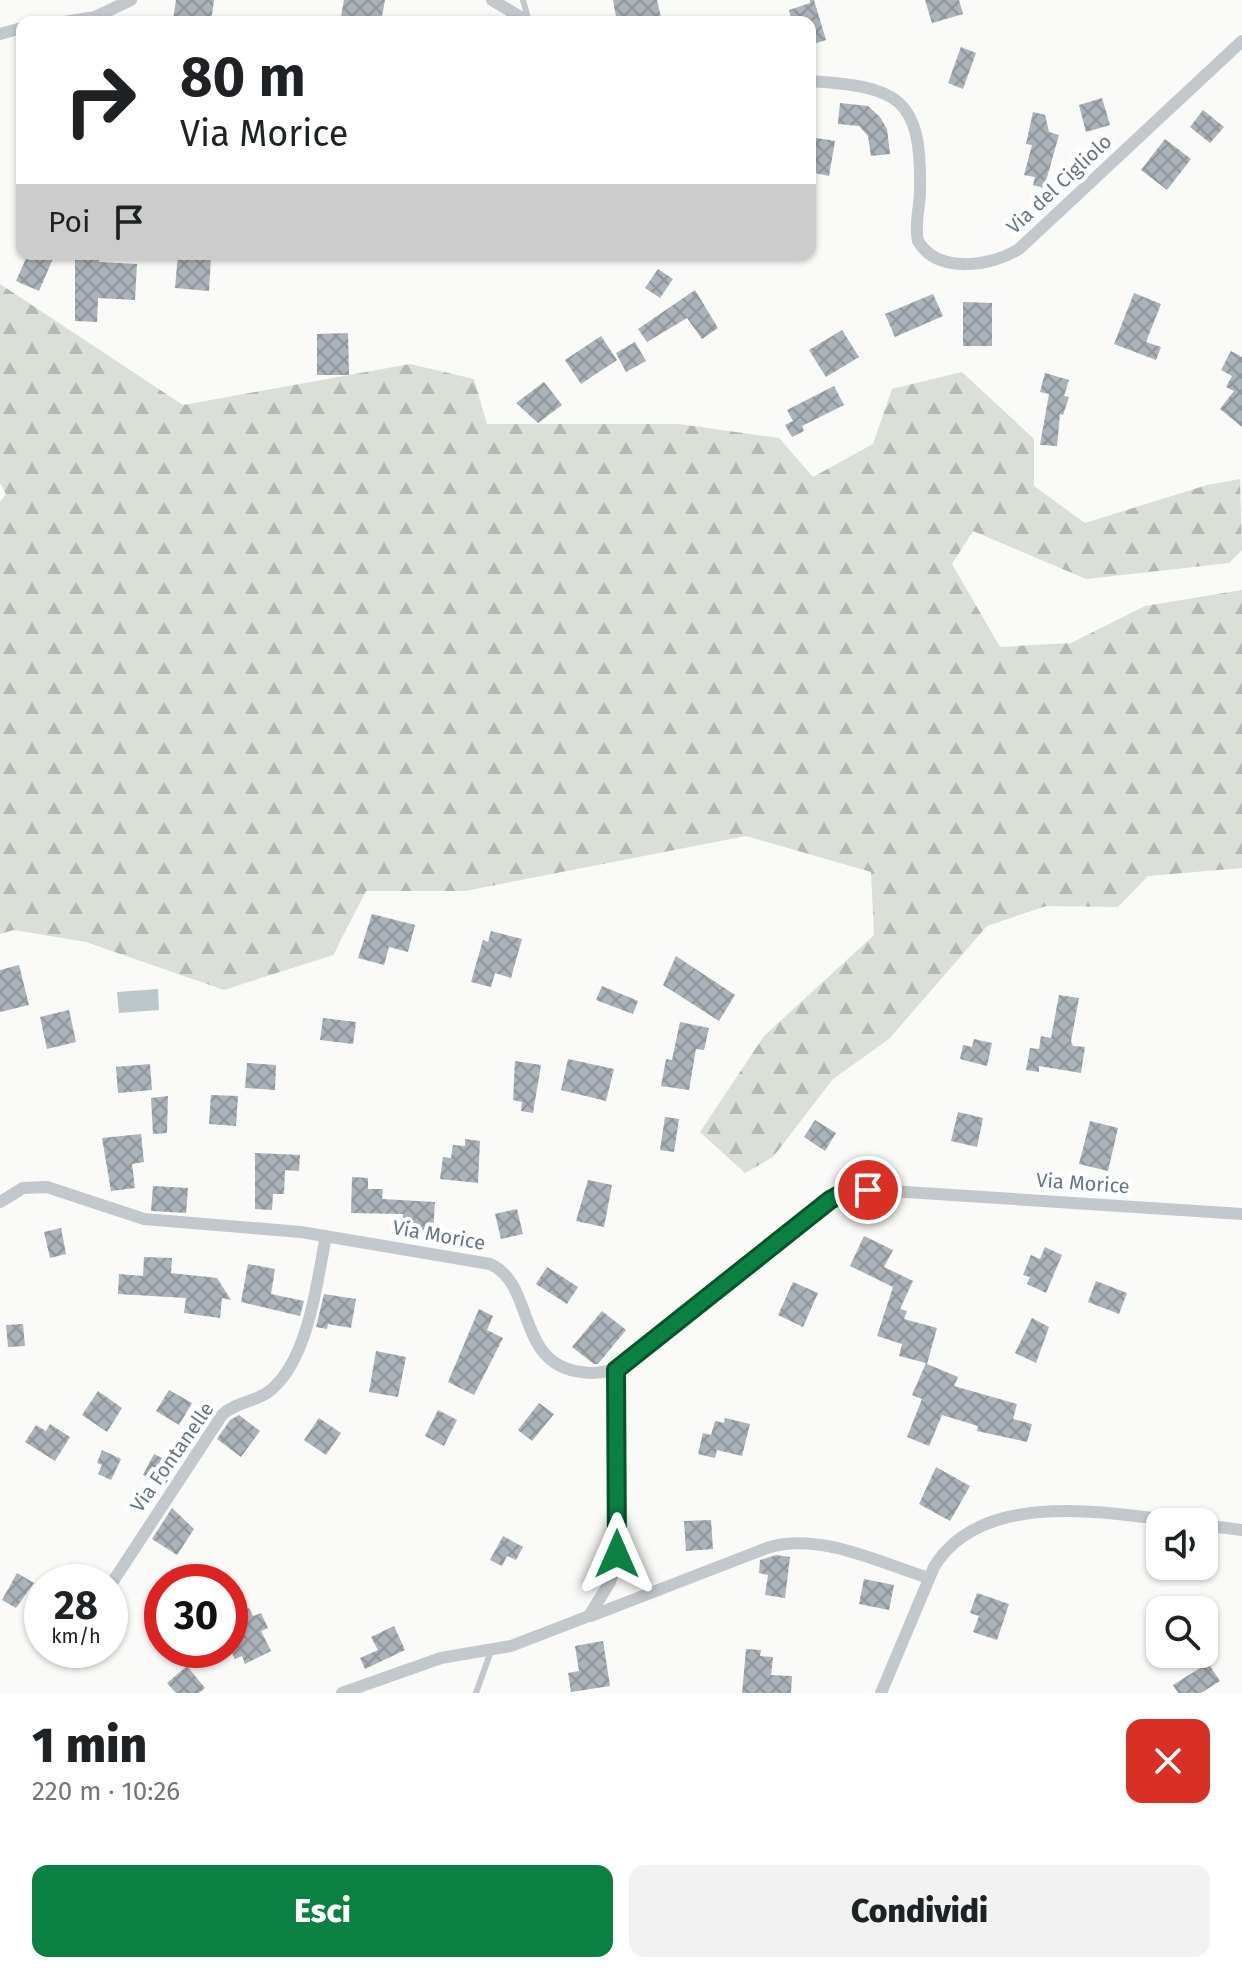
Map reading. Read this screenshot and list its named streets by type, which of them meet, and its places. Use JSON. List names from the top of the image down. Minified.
{"streets":{"street":["Via del Cigliolo","Via Morice","Via Fontanelle"]},"crossings":[["Via Morice","Via Fontanelle"]],"page":{"turn":["80 m","Via Morice"],"then":"Poi","speed":"28 km/h","limit":"30","heading":["1 min","220 m · 10:26"],"buttons":["Esci","Condividi"]}}
